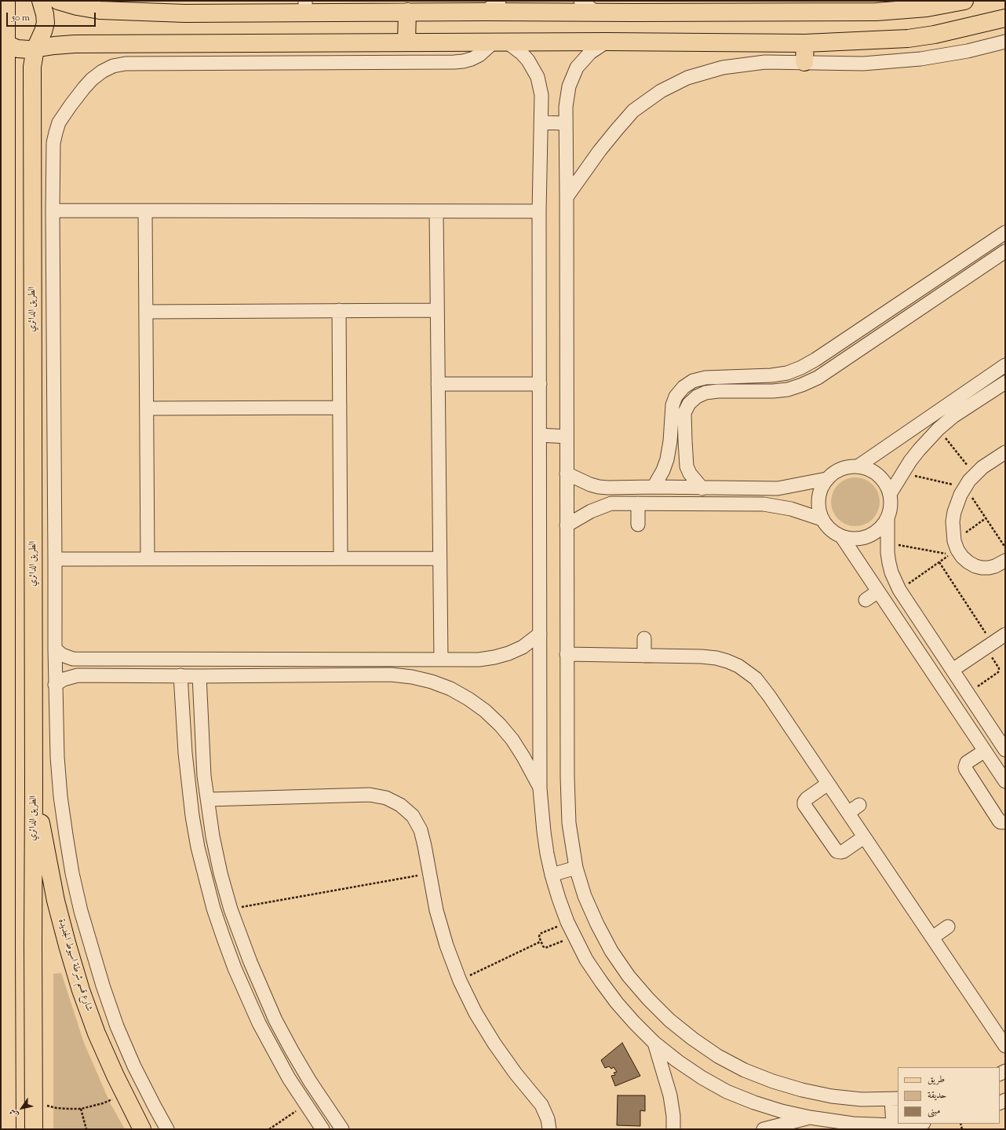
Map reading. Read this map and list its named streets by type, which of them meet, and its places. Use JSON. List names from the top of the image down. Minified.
{"streets":{"main road":["الطريق الدائري","شارع قسم شرطة اسيوط الجديدة"]},"crossings":[["الطريق الدائري","شارع قسم شرطة اسيوط الجديدة"]],"legend":["طريق","حديقة","مبنى"],"scale_bar":"50 m","north":"bottom left"}
